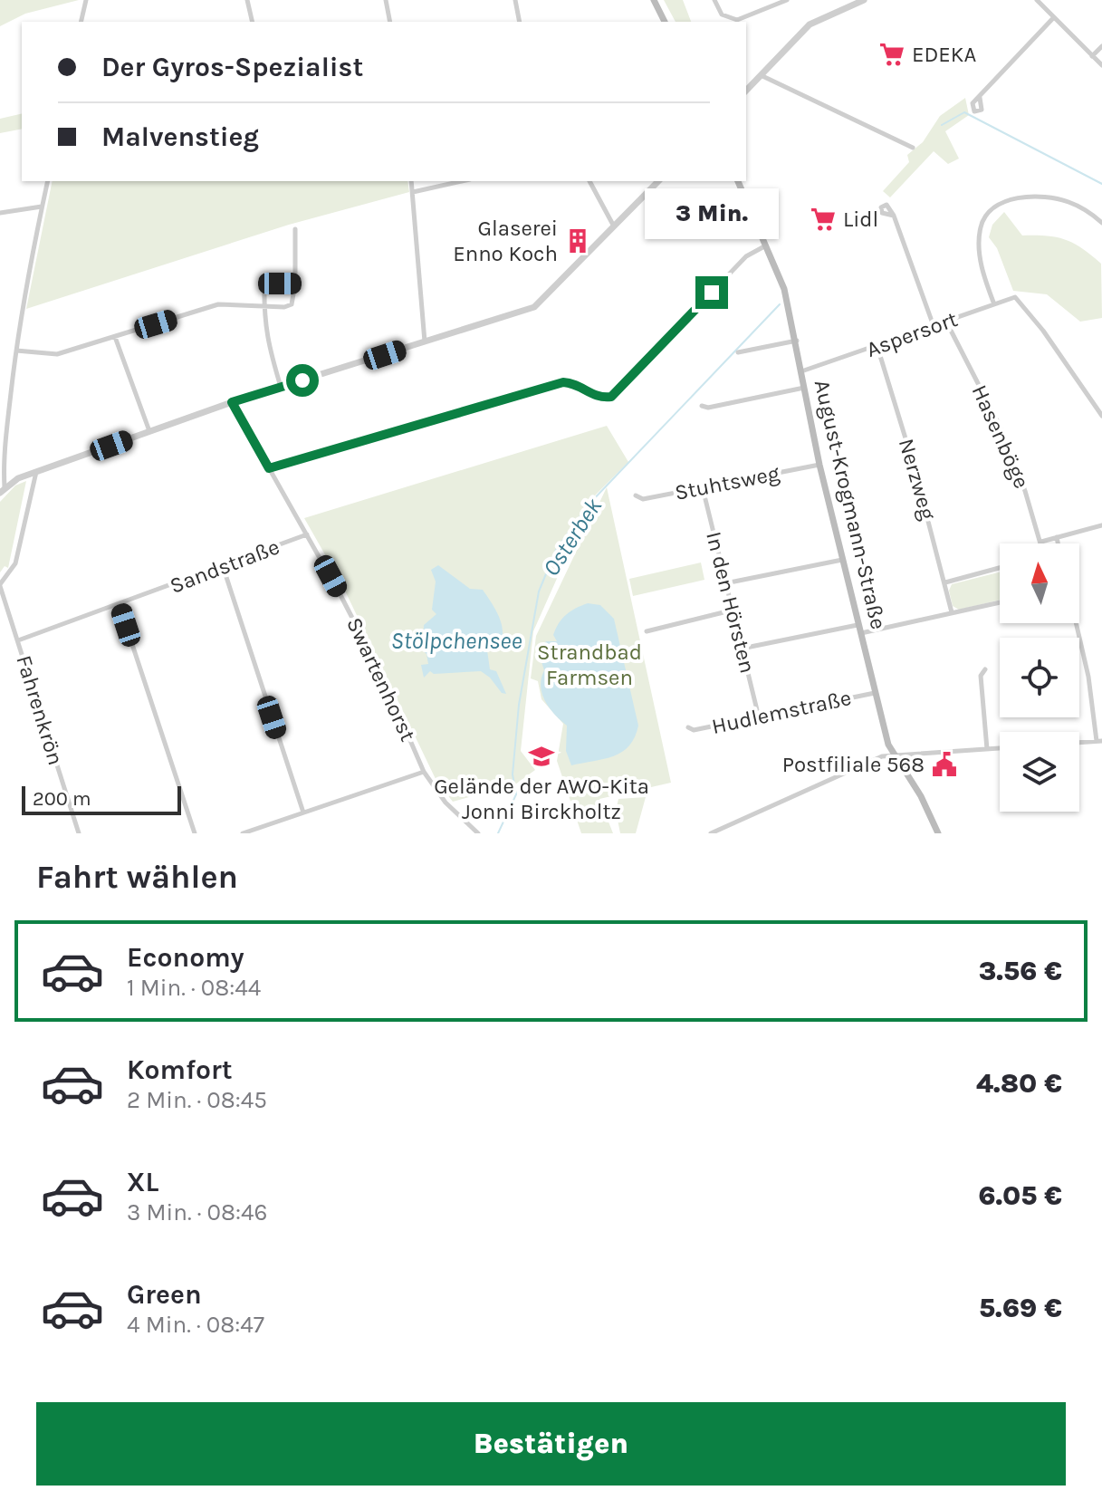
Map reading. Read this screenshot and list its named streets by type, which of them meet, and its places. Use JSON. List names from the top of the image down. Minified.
{"streets":{"main road":["August-Krogmann-Straße"],"street":["Aspersort","Hasenböge","Nerzweg","Stuhtsweg","Sandstraße","In den Hörsten","Swartenhorst","Fahrenkrön","Hudlemstraße"]},"crossings":[["Aspersort","Hasenböge"],["Aspersort","Nerzweg"],["Aspersort","August-Krogmann-Straße"],["Stuhtsweg","August-Krogmann-Straße"],["Stuhtsweg","In den Hörsten"],["August-Krogmann-Straße","Hudlemstraße"],["Sandstraße","Swartenhorst"],["Sandstraße","Fahrenkrön"],["In den Hörsten","Hudlemstraße"]],"water":["Osterbek","Stölpchensee"],"parks":["Strandbad Farmsen"],"places":{"supermarket":["EDEKA","Lidl"],"building":["Glaserei Enno Koch"],"school or university":["Gelände der AWO-Kita Jonni Birckholtz"],"public building":["Postfiliale 568"]},"scale_bar":"200 m","north":"top","page":{"banner":["Der Gyros-Spezialist","Malvenstieg"],"bubble":"3 Min.","scale":"200 m","heading":"Fahrt wählen","list":[{"name":"Economy","note":"1 Min. · 08:44","value":"3.56 €"},{"name":"Komfort","note":"2 Min. · 08:45","value":"4.80 €"},{"name":"XL","note":"3 Min. · 08:46","value":"6.05 €"},{"name":"Green","note":"4 Min. · 08:47","value":"5.69 €"}],"buttons":"Bestätigen"}}
